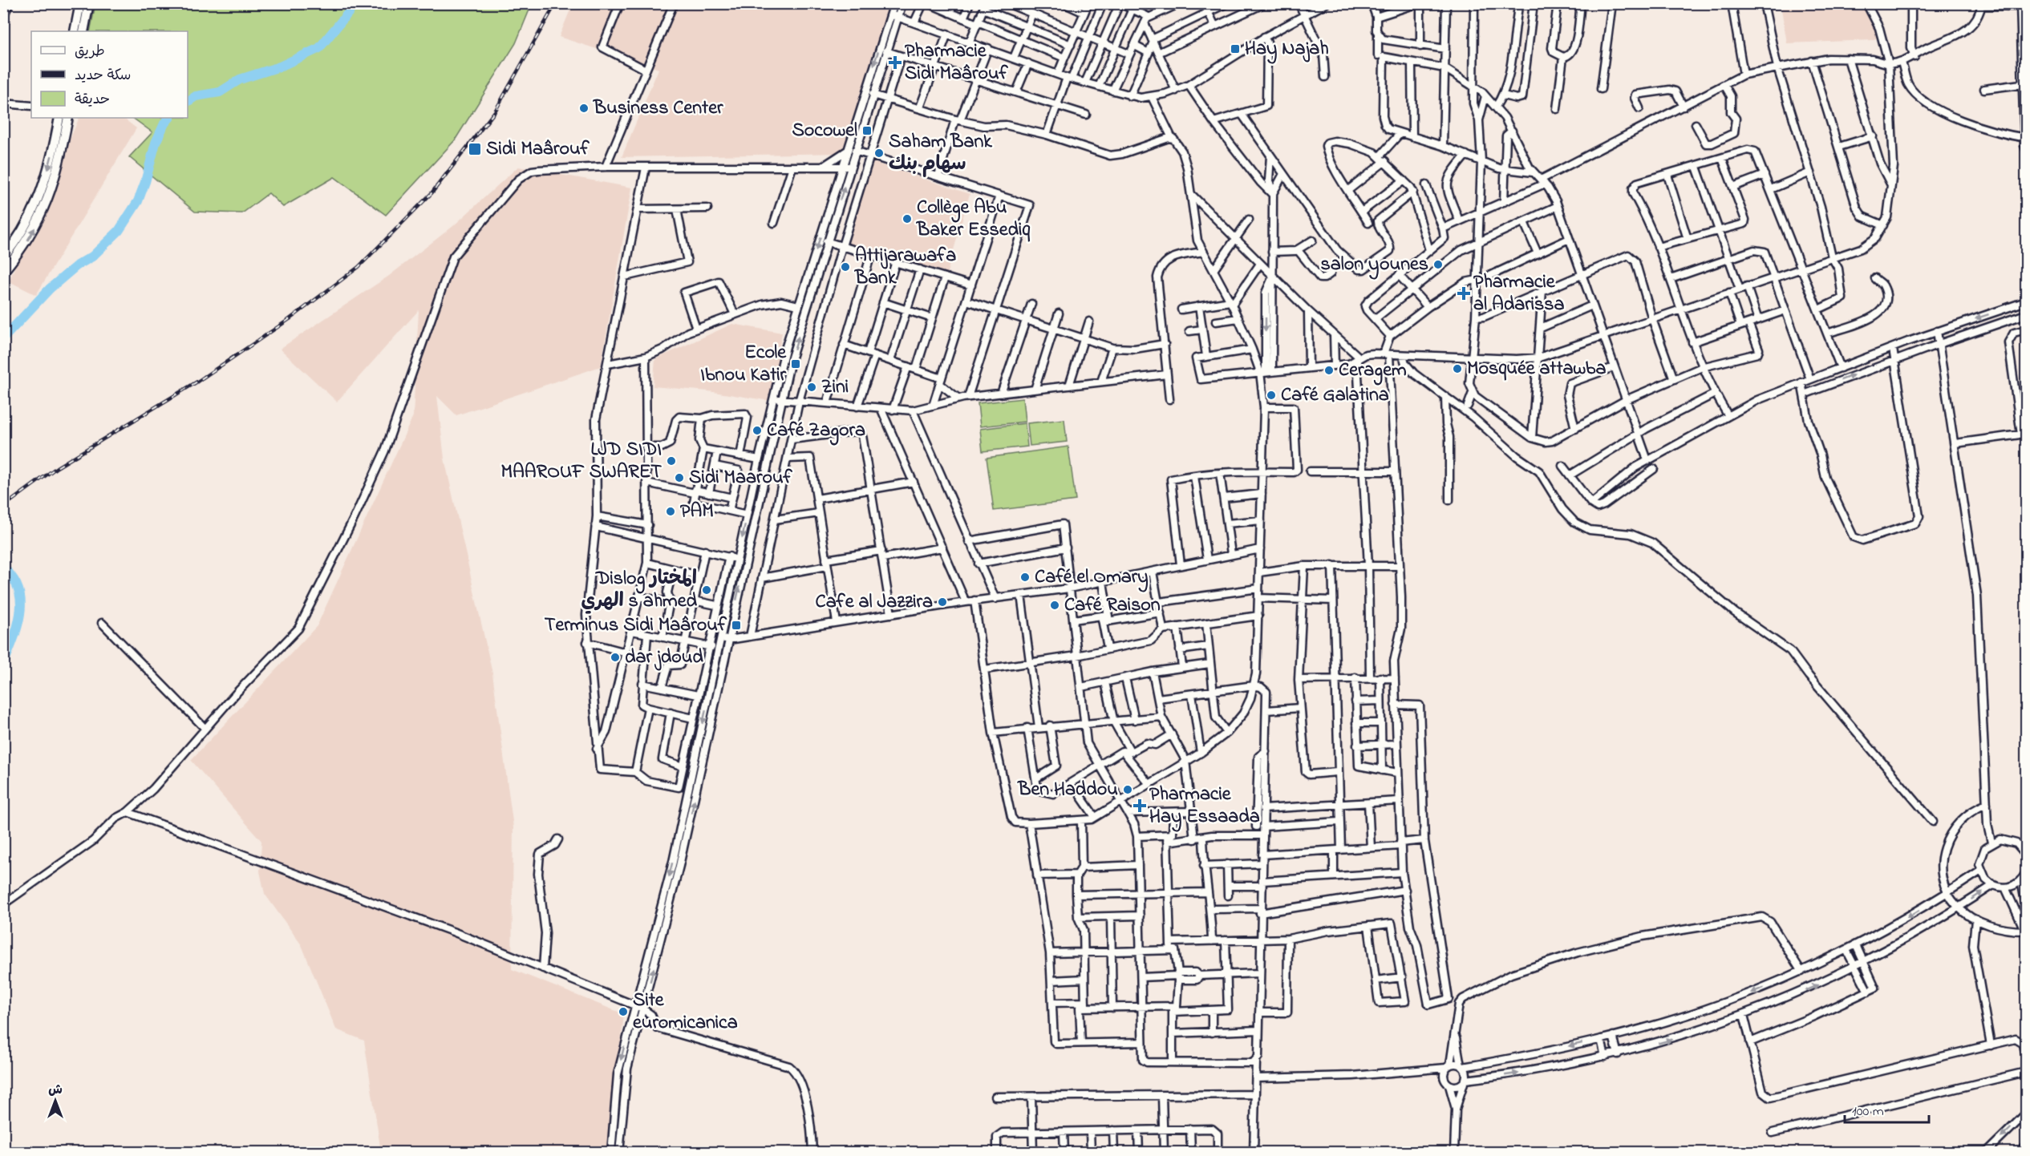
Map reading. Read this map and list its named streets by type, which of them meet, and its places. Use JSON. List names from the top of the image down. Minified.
{"places":{"transit":["Hay Najah","Socowel","Sidi Maârouf","Ecole Ibnou Katir","Terminus Sidi Maârouf"],"health":["Pharmacie Sidi Maârouf","Pharmacie al Adarissa","Pharmacie Hay Essaada"],"other":["Business Center","Saham Bank سهام بنك","Collège Abu Baker Essediq","salon younes","Attijarawafa Bank","Mosquée attawba","Ceragem","Zini","Café Galatina","Café Zagora","LJD SIDI MAAROUF SWARET","Sidi Maarouf","PAM","Café el Omary","Dislog المختار الهري s ahmed","Cafe al Jazzira","Café Raison","dar jdoud","Ben Haddou","Site euromicanica"]},"legend":["طريق","سكة حديد","حديقة"],"scale_bar":"100 m","north":"top"}
